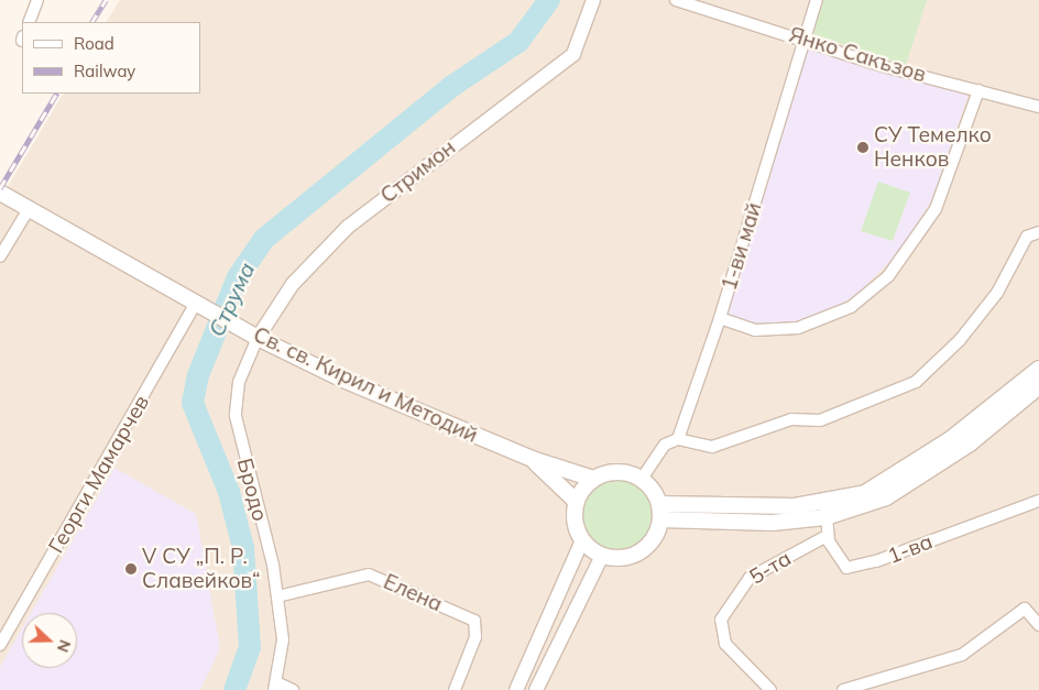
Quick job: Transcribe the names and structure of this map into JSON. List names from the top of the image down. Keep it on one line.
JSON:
{"streets":{"main road":["Св. св. Кирил и Методий"],"street":["Янко Сакъзов","Стримон","1-ви май","Георги Мамарчев","Бродо","1-ва","5-та","Елена"]},"crossings":[["Янко Сакъзов","1-ви май"],["Стримон","Св. св. Кирил и Методий"],["Стримон","Бродо"],["Св. св. Кирил и Методий","Георги Мамарчев"],["Бродо","Елена"],["1-ва","5-та"]],"water":["Струма"],"places":["СУ Темелко Ненков","V СУ „П. Р. Славейков“"],"legend":["Road","Railway"],"north":"right"}
